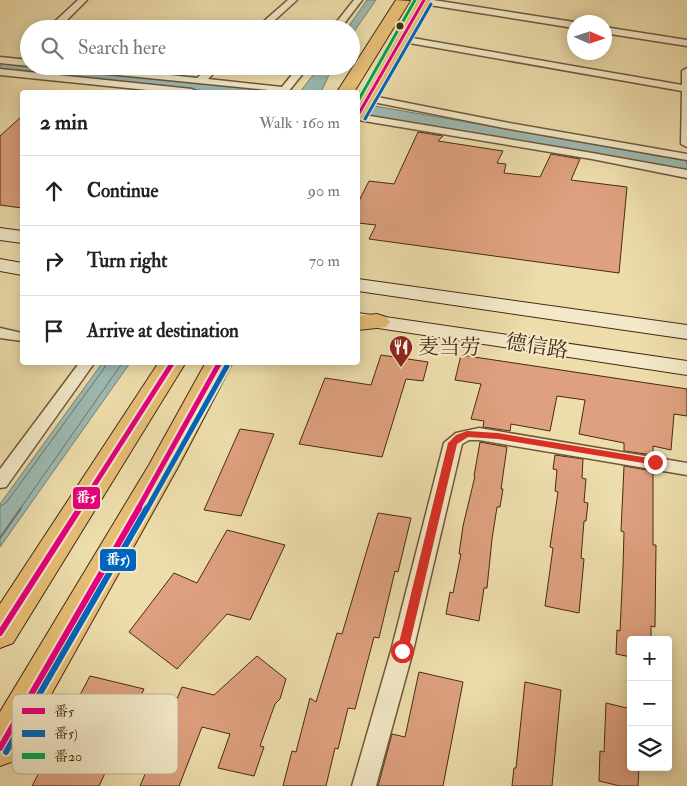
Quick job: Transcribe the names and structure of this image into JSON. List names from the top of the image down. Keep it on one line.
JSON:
{"streets":{"main road":["德信路"]},"places":{"restaurant":["麦当劳"]},"lines":["transit line 番5","transit line 番20","transit line 番5)"],"legend":["番5","番5)","番20"],"north":"right","page":{"search":"Search here","heading":["2 min","Walk · 160 m"],"list":[["Continue","90 m"],["Turn right","70 m"],"Arrive at destination"],"map_buttons":["+","−"]}}
